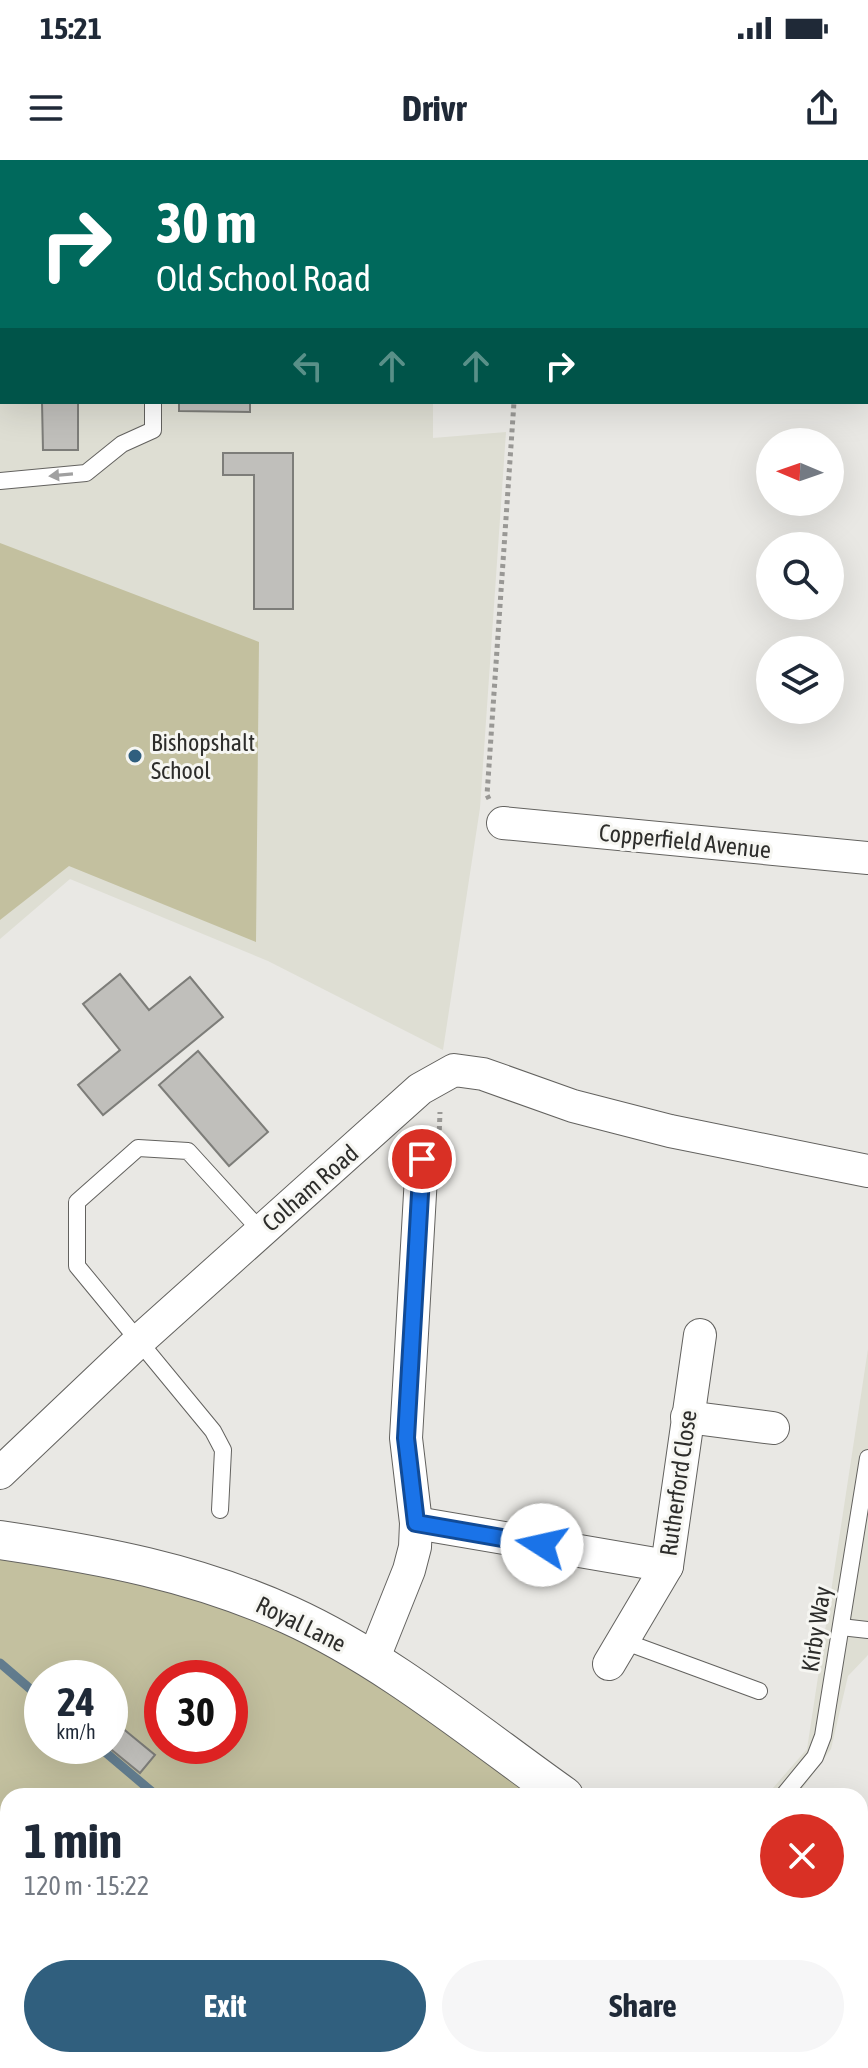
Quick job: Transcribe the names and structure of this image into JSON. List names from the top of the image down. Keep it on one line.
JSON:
{"streets":{"street":["Copperfield Avenue","Colham Road","Rutherford Close","Royal Lane"],"lane":["Kirby Way"]},"places":["Bishopshalt School"],"north":"left","page":{"status":"15:21","header":"Drivr","turn":["30 m","Old School Road"],"speed":"24 km/h","limit":"30","heading":["1 min","120 m · 15:22"],"buttons":["Exit","Share"]}}
